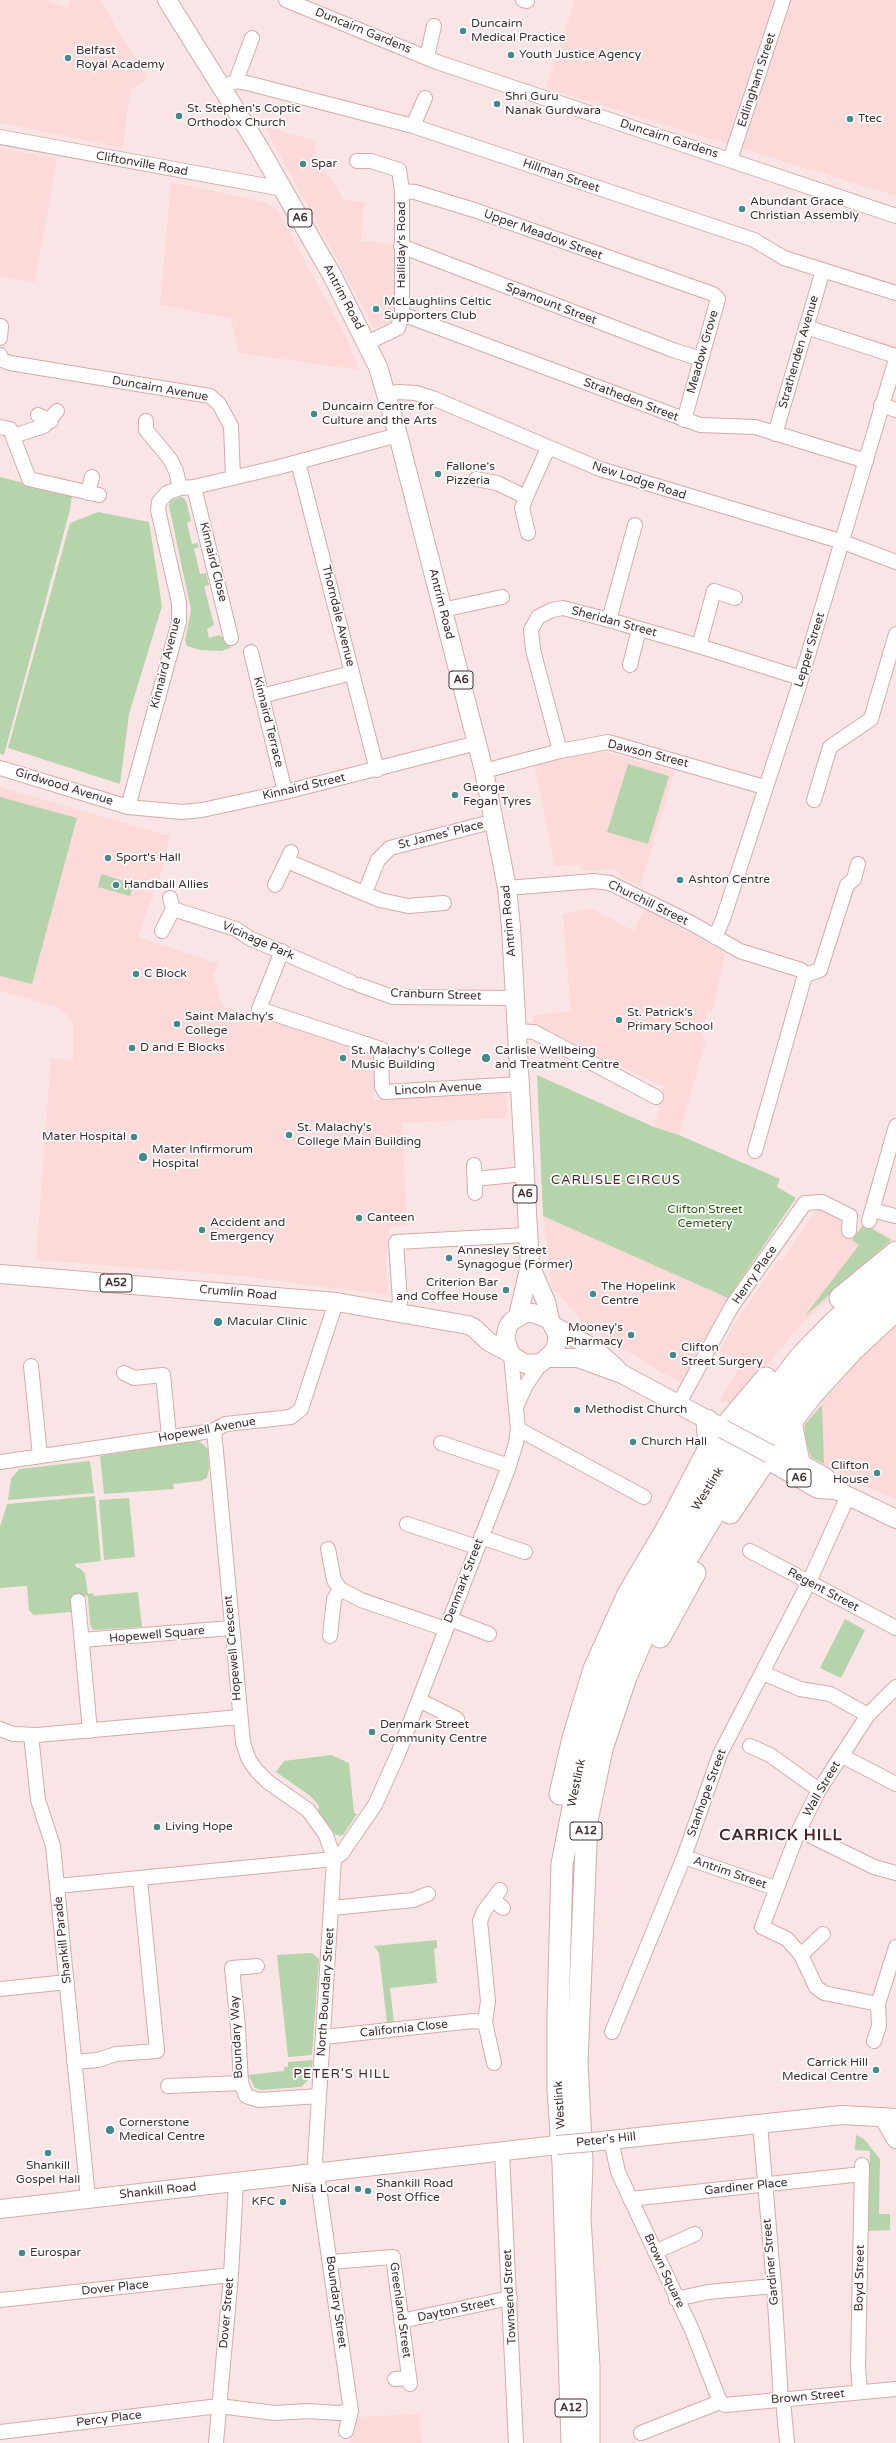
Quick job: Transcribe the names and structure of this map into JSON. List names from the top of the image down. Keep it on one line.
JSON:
{"streets":{"highway":["Westlink","A12"],"main road":["A6","Antrim Road","A52","Crumlin Road","Peter's Hill","Shankill Road"],"street":["Duncairn Gardens","Edlingham Street","Cliftonville Road","Hillman Street","Upper Meadow Street","Halliday's Road","Spamount Street","Meadow Grove","Strathenden Avenue","Duncairn Avenue","Stratheden Street","New Lodge Road","Kinnaird Close","Thorndale Avenue","Sheridan Street","Lepper Street","Kinnaird Avenue","Kinnaird Terrace","Dawson Street","Girdwood Avenue","Kinnaird Street","St James' Place","Churchill Street","Vicinage Park","Cranburn Street","Lincoln Avenue","Henry Place","Hopewell Avenue","Denmark Street","Regent Street","Hopewell Square","Hopewell Crescent","Wall Street","Stanhope Street","Antrim Street","Shankill Parade","North Boundary Street","California Close","Boundary Way","Gardiner Place","Gardiner Street","Brown Square","Boyd Street","Dover Place","Townsend Street","Boundary Street","Greenland Street","Dayton Street","Dover Street","Brown Street","Percy Place"]},"crossings":[["Duncairn Gardens","Edlingham Street"],["Cliftonville Road","Antrim Road"],["Hillman Street","Antrim Road"],["Hillman Street","Strathenden Avenue"],["A6","Antrim Road"],["A6","Henry Place"],["A6","Crumlin Road"],["A6","Denmark Street"],["A6","Stanhope Street"],["Upper Meadow Street","Halliday's Road"],["Upper Meadow Street","Meadow Grove"],["Halliday's Road","Antrim Road"],["Halliday's Road","Spamount Street"],["Halliday's Road","Stratheden Street"],["Antrim Road","New Lodge Road"],["Antrim Road","Dawson Street"],["Antrim Road","Kinnaird Street"],["Antrim Road","St James' Place"],["Antrim Road","Churchill Street"],["Antrim Road","Cranburn Street"],["Antrim Road","Lincoln Avenue"],["Antrim Road","Crumlin Road"],["Antrim Road","Denmark Street"],["Spamount Street","Meadow Grove"],["Meadow Grove","Stratheden Street"],["Strathenden Avenue","Stratheden Street"],["Duncairn Avenue","Kinnaird Avenue"],["Stratheden Street","Lepper Street"],["New Lodge Road","Lepper Street"],["Kinnaird Close","Kinnaird Avenue"],["Thorndale Avenue","Kinnaird Street"],["Sheridan Street","Lepper Street"],["Sheridan Street","Dawson Street"],["Lepper Street","Dawson Street"],["Lepper Street","Churchill Street"],["Kinnaird Avenue","Girdwood Avenue"],["Kinnaird Avenue","Kinnaird Street"],["Kinnaird Terrace","Kinnaird Street"],["Girdwood Avenue","Kinnaird Street"],["Vicinage Park","Cranburn Street"],["Vicinage Park","Lincoln Avenue"],["Crumlin Road","Hopewell Avenue"],["Crumlin Road","Denmark Street"],["Hopewell Avenue","Hopewell Crescent"],["Denmark Street","Shankill Parade"],["Denmark Street","North Boundary Street"],["Regent Street","Stanhope Street"],["Hopewell Square","Hopewell Crescent"],["Wall Street","Antrim Street"],["Stanhope Street","Antrim Street"],["Shankill Parade","North Boundary Street"],["Shankill Parade","Shankill Road"],["North Boundary Street","California Close"],["North Boundary Street","Peter's Hill"],["North Boundary Street","Shankill Road"],["North Boundary Street","Boundary Street"],["Peter's Hill","Shankill Road"],["Peter's Hill","Gardiner Street"],["Peter's Hill","Brown Square"],["Peter's Hill","Townsend Street"],["Peter's Hill","Boundary Street"],["Gardiner Place","Gardiner Street"],["Gardiner Place","Brown Square"],["Gardiner Place","Boyd Street"],["Shankill Road","Boundary Street"],["Shankill Road","Dover Street"],["Gardiner Street","Brown Street"],["Brown Square","Brown Street"],["Boyd Street","Brown Street"],["Dover Place","Dover Street"],["Townsend Street","Dayton Street"],["Boundary Street","Greenland Street"],["Boundary Street","Percy Place"],["Greenland Street","Dayton Street"],["Dover Street","Percy Place"]],"districts":["CARLISLE CIRCUS","CARRICK HILL","PETER'S HILL"],"parks":["Clifton Street Cemetery"],"places":["Duncairn Medical Practice","Youth Justice Agency","Belfast Royal Academy","Shri Guru Nanak Gurdwara","St. Stephen's Coptic Orthodox Church","Ttec","Spar","Abundant Grace Christian Assembly","McLaughlins Celtic Supporters Club","Duncairn Centre for Culture and the Arts","Fallone's Pizzeria","George Fegan Tyres","Sport's Hall","Ashton Centre","Handball Allies","C Block","St. Patrick's Primary School","Saint Malachy's College","D and E Blocks","St. Malachy's College Music Building","Carlisle Wellbeing and Treatment Centre","St. Malachy's College Main Building","Mater Hospital","Mater Infirmorum Hospital","Canteen","Accident and Emergency","Annesley Street Synagogue (Former)","Criterion Bar and Coffee House","The Hopelink Centre","Macular Clinic","Mooney's Pharmacy","Clifton Street Surgery","Methodist Church","Church Hall","Clifton House","Denmark Street Community Centre","Living Hope","Carrick Hill Medical Centre","Cornerstone Medical Centre","Shankill Gospel Hall","Nisa Local","Shankill Road Post Office","KFC","Eurospar"]}
